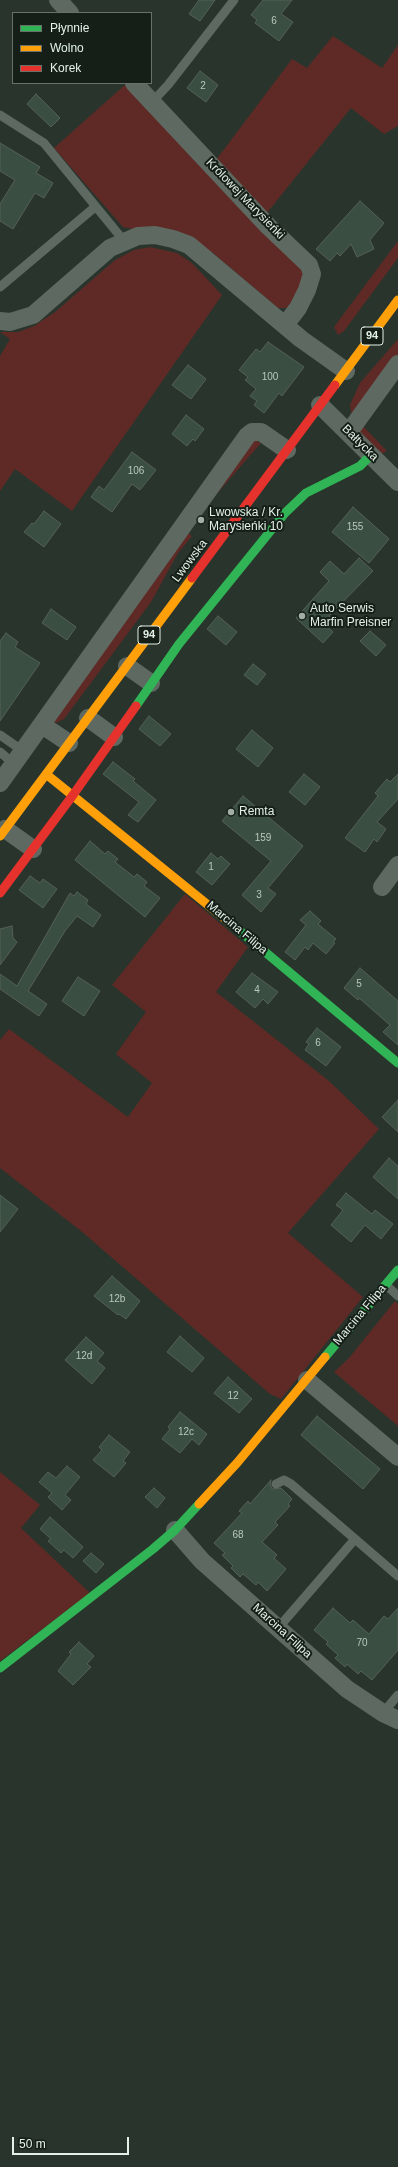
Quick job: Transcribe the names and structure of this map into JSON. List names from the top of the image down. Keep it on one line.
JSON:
{"streets":{"street":["Królowej Marysieńki","94","Bałtycka","Lwowska","Marcina Filipa"]},"crossings":[["Bałtycka","Lwowska"],["Lwowska","Marcina Filipa"]],"places":["Lwowska / Kr. Marysieńki 10","Auto Serwis Marfin Preisner","Remta"],"house_numbers":["6","2","100","106","155","159","1","3","5","4","6","12b","12d","12","12c","68","70"],"legend":["Płynnie","Wolno","Korek"],"scale_bar":"50 m"}
